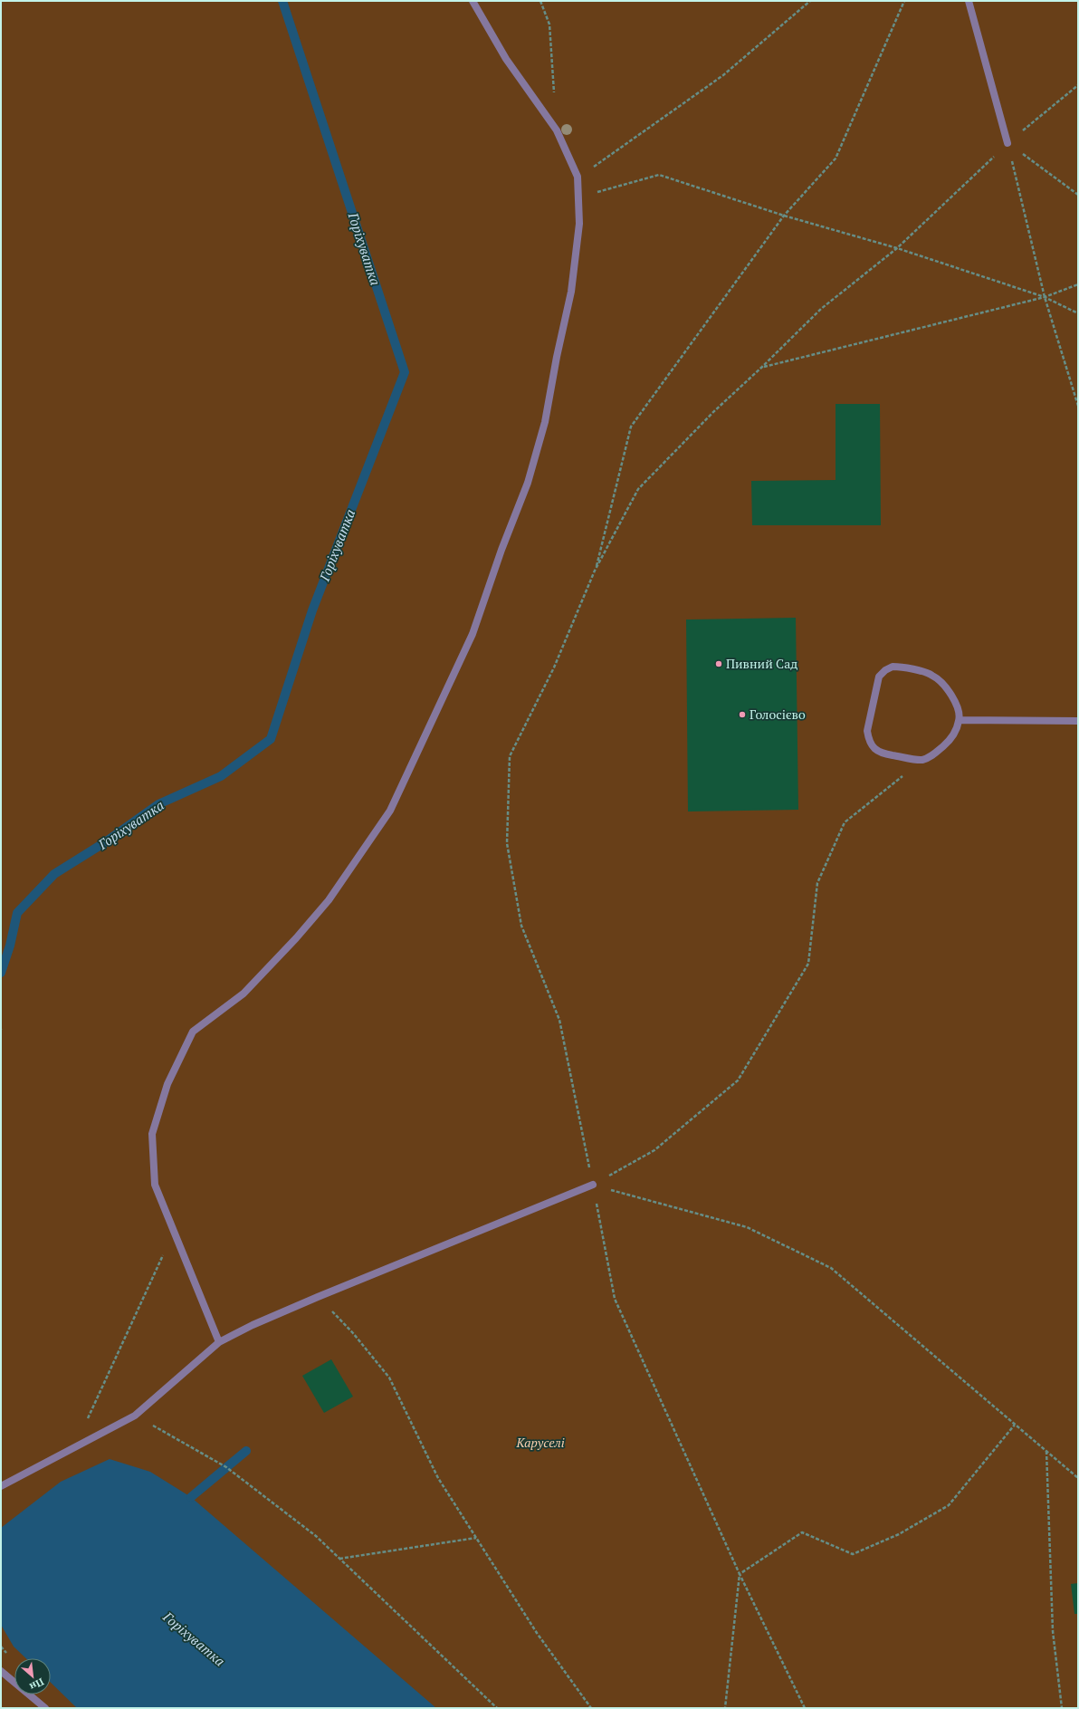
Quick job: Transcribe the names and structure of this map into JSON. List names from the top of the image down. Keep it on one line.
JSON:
{"water":["Горіхуватка"],"parks":["Каруселі"],"places":["Пивний Сад","Голосієво"],"north":"bottom right"}
